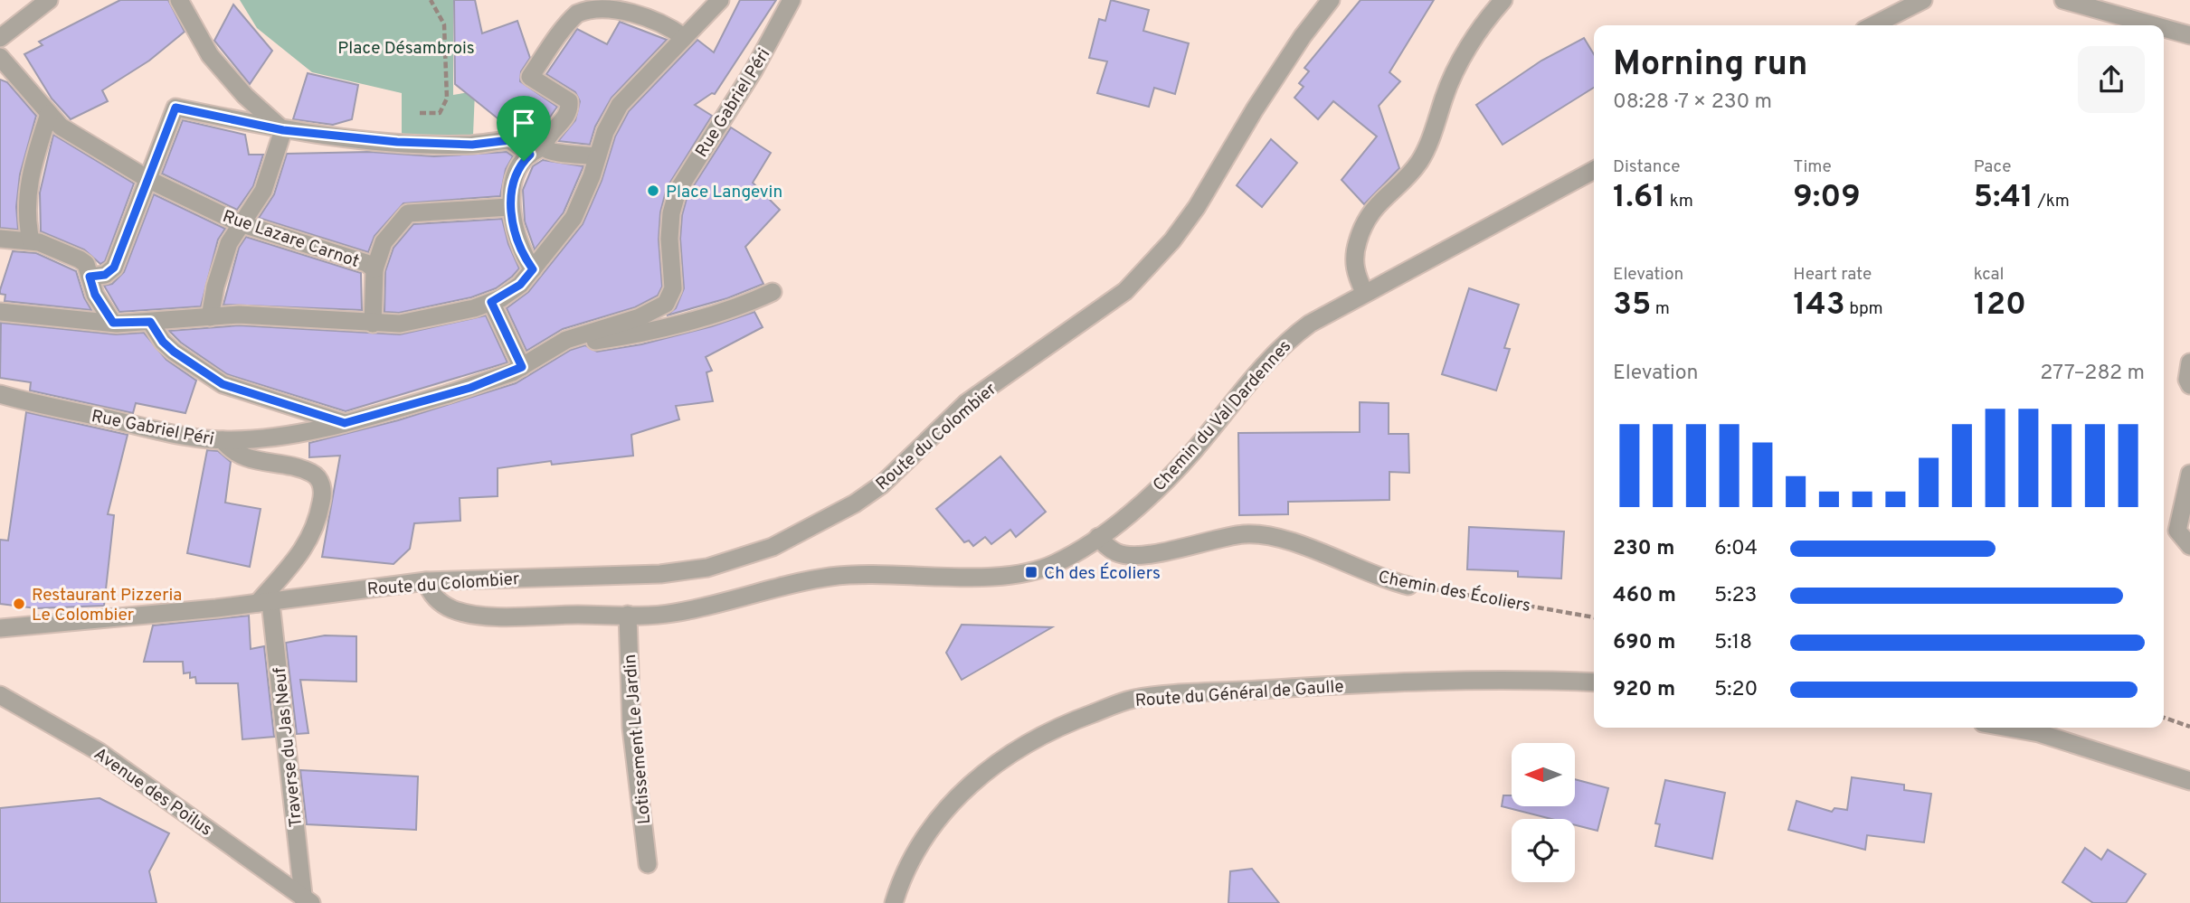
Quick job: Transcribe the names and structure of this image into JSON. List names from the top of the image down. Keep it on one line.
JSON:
{"streets":{"street":["Rue Gabriel Péri","Rue Lazare Carnot","Chemin du Val Dardennes","Route du Colombier","Chemin des Écoliers","Route du Général de Gaulle","Lotissement Le Jardin","Traverse du Jas Neuf","Avenue des Poilus"]},"crossings":[["Chemin du Val Dardennes","Route du Colombier"],["Chemin du Val Dardennes","Chemin des Écoliers"],["Chemin du Val Dardennes","Lotissement Le Jardin"],["Route du Colombier","Traverse du Jas Neuf"],["Traverse du Jas Neuf","Avenue des Poilus"]],"parks":["Place Désambrois"],"places":{"other":["Place Langevin","Restaurant Pizzeria Le Colombier"],"transit":["Ch des Écoliers"]},"north":"left","page":{"heading":["Morning run","08:28 · 7 × 230 m"],"stats":[["Distance","1.61 km"],["Time","9:09"],["Pace","5:41 /km"],["Elevation","35 m"],["Heart rate","143 bpm"],["kcal","120"]],"chart":["Elevation","277–282 m"],"list":[{"name":"230 m","note":"6:04"},{"name":"460 m","note":"5:23"},{"name":"690 m","note":"5:18"},{"name":"920 m","note":"5:20"}]}}
